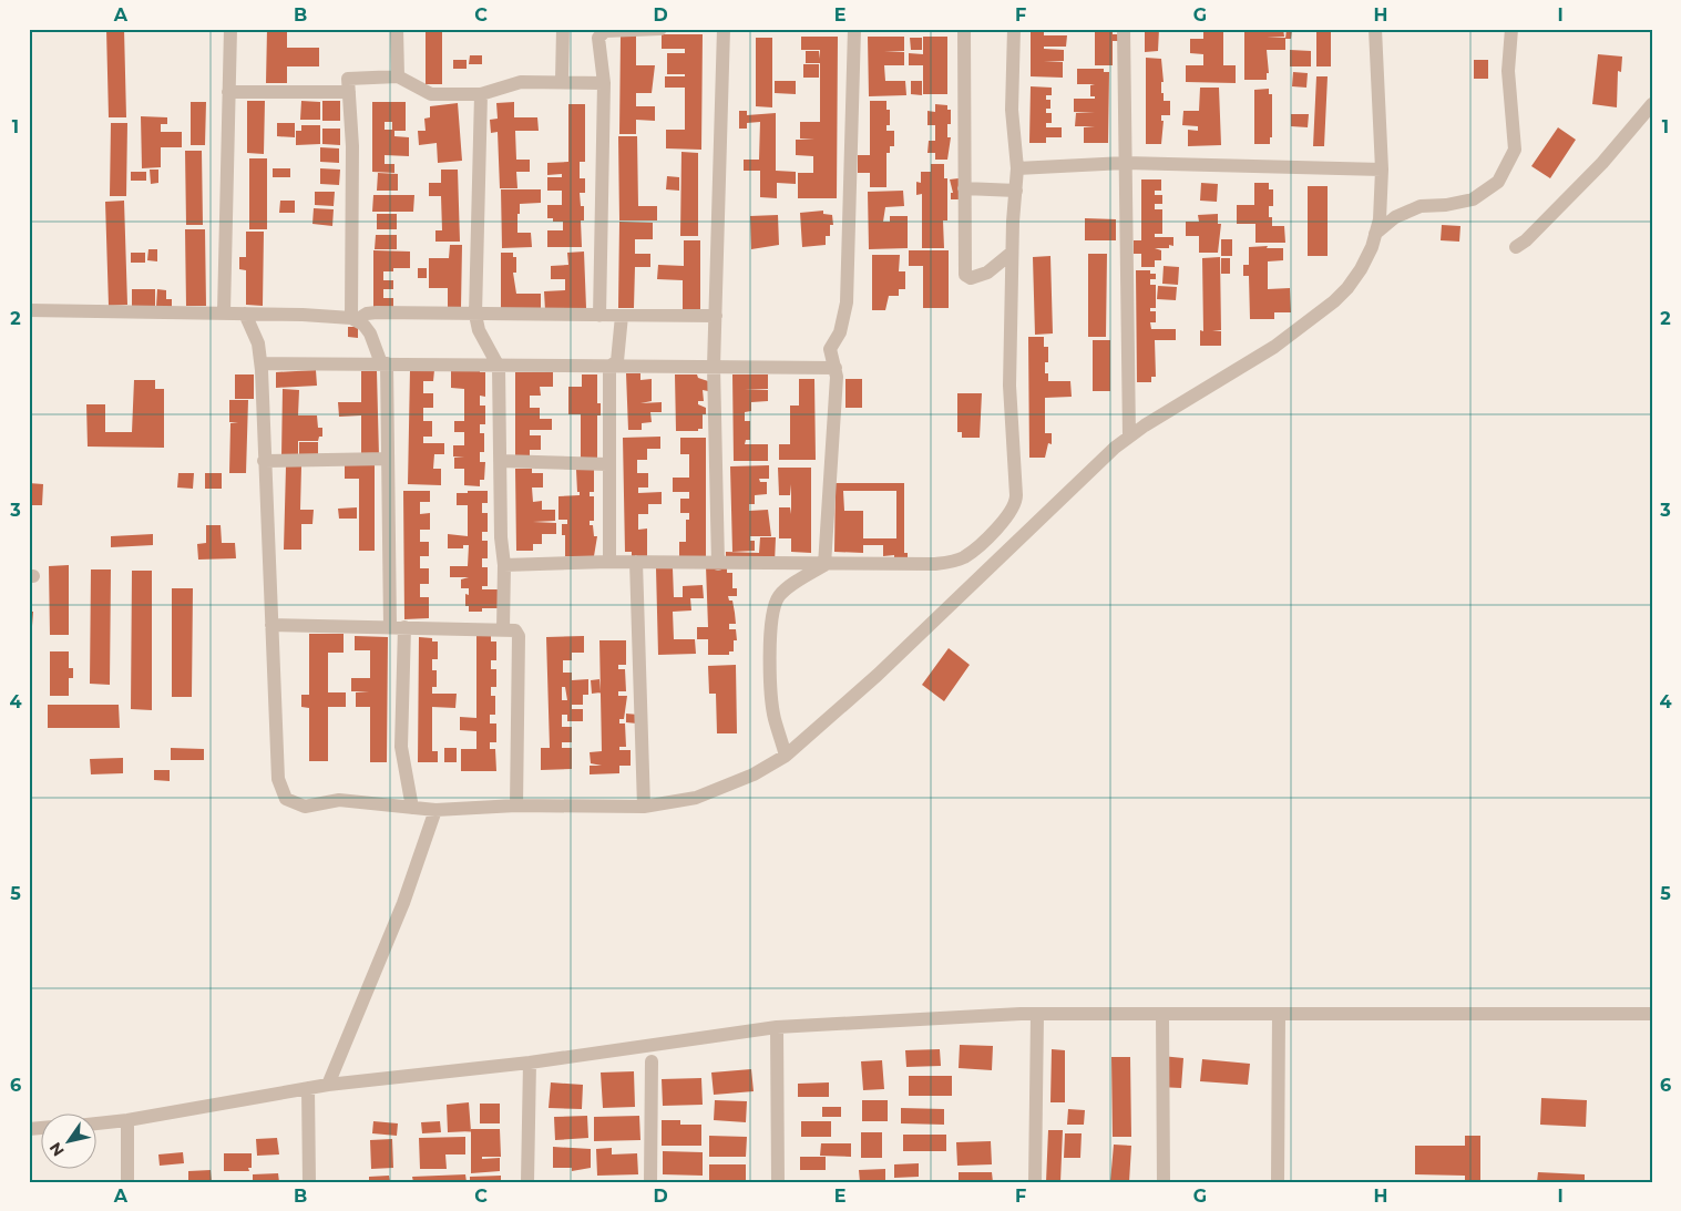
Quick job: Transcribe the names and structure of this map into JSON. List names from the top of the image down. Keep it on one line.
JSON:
{"north":"bottom left","grid":{"columns":["A","B","C","D","E","F","G","H","I"],"rows":["1","2","3","4","5","6"]}}
